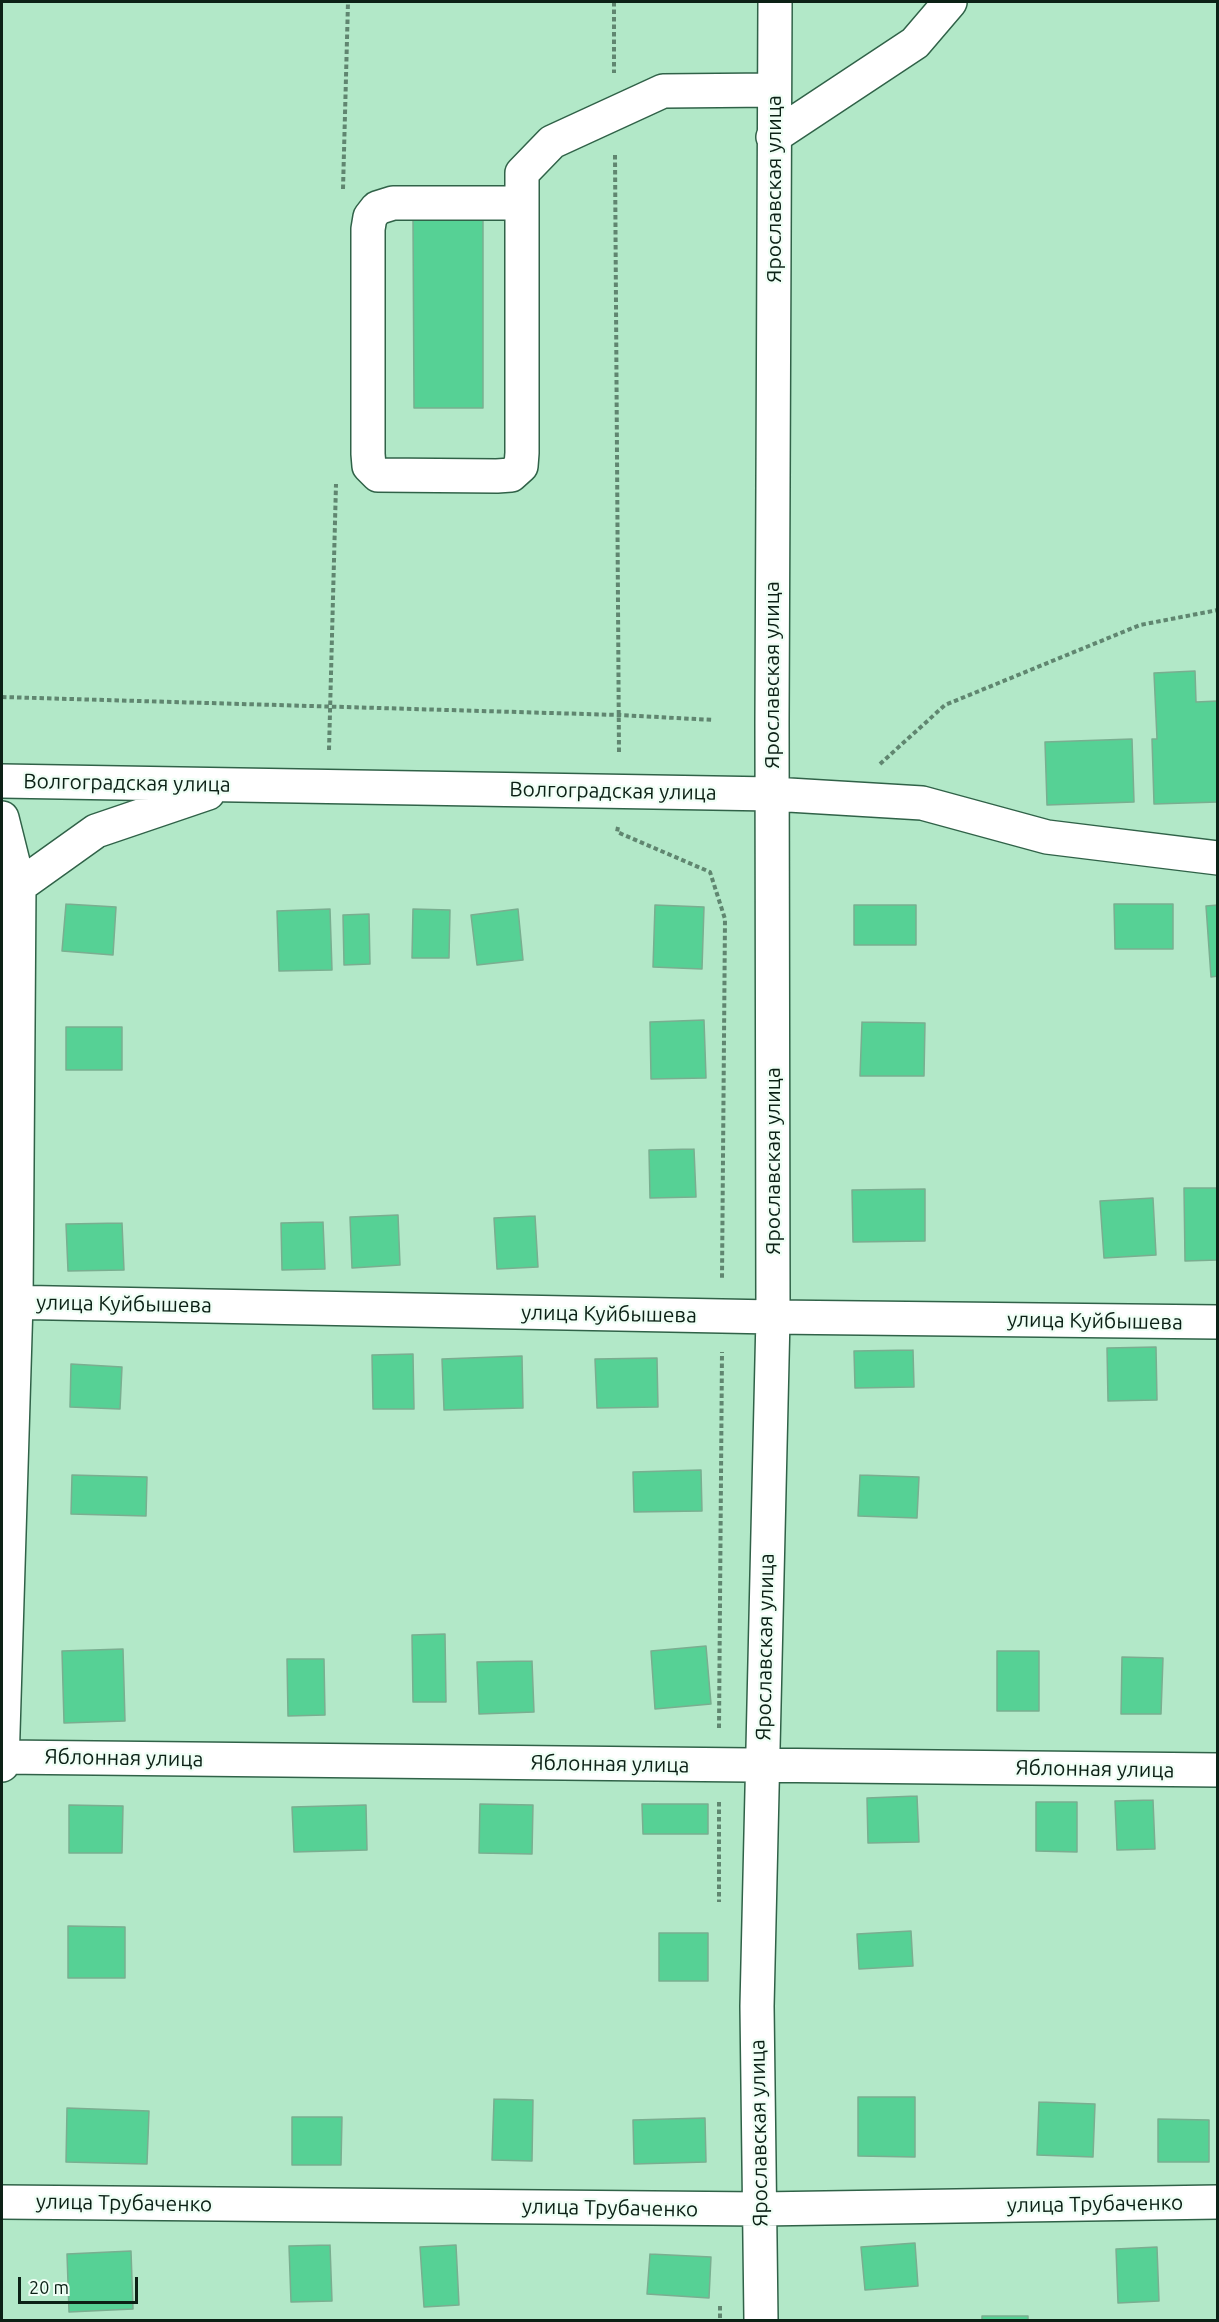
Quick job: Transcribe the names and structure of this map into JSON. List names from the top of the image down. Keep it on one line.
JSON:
{"streets":{"street":["Ярославская улица","Волгоградская улица","улица Куйбышева","Яблонная улица","улица Трубаченко"]},"crossings":[["Ярославская улица","Волгоградская улица"],["Ярославская улица","улица Куйбышева"],["Ярославская улица","Яблонная улица"],["Ярославская улица","улица Трубаченко"]],"scale_bar":"20 m"}
